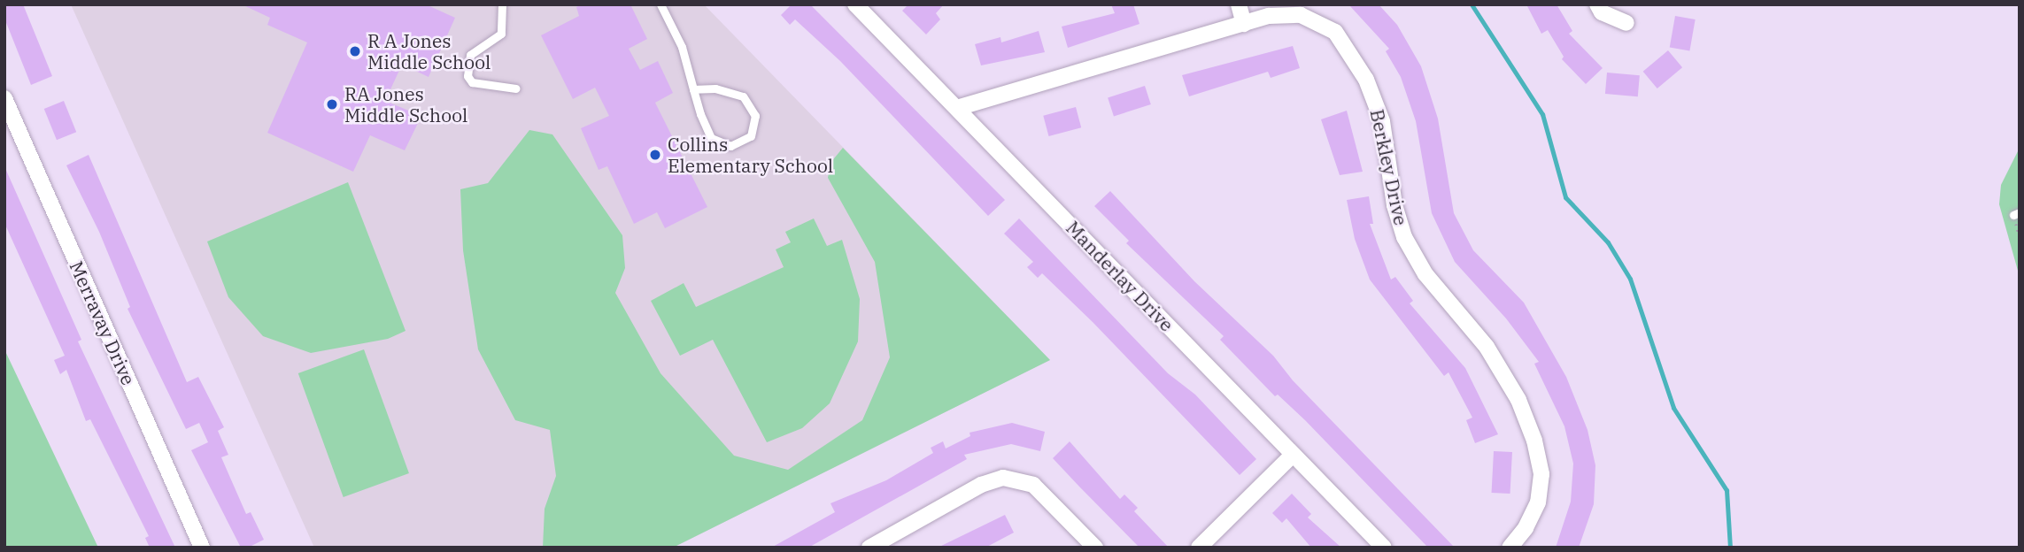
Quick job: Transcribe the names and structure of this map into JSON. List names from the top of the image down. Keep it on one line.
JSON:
{"streets":{"street":["Berkley Drive","Manderlay Drive","Merravay Drive"]},"crossings":[["Berkley Drive","Manderlay Drive"]],"places":["R A Jones Middle School","RA Jones Middle School","Collins Elementary School"]}
